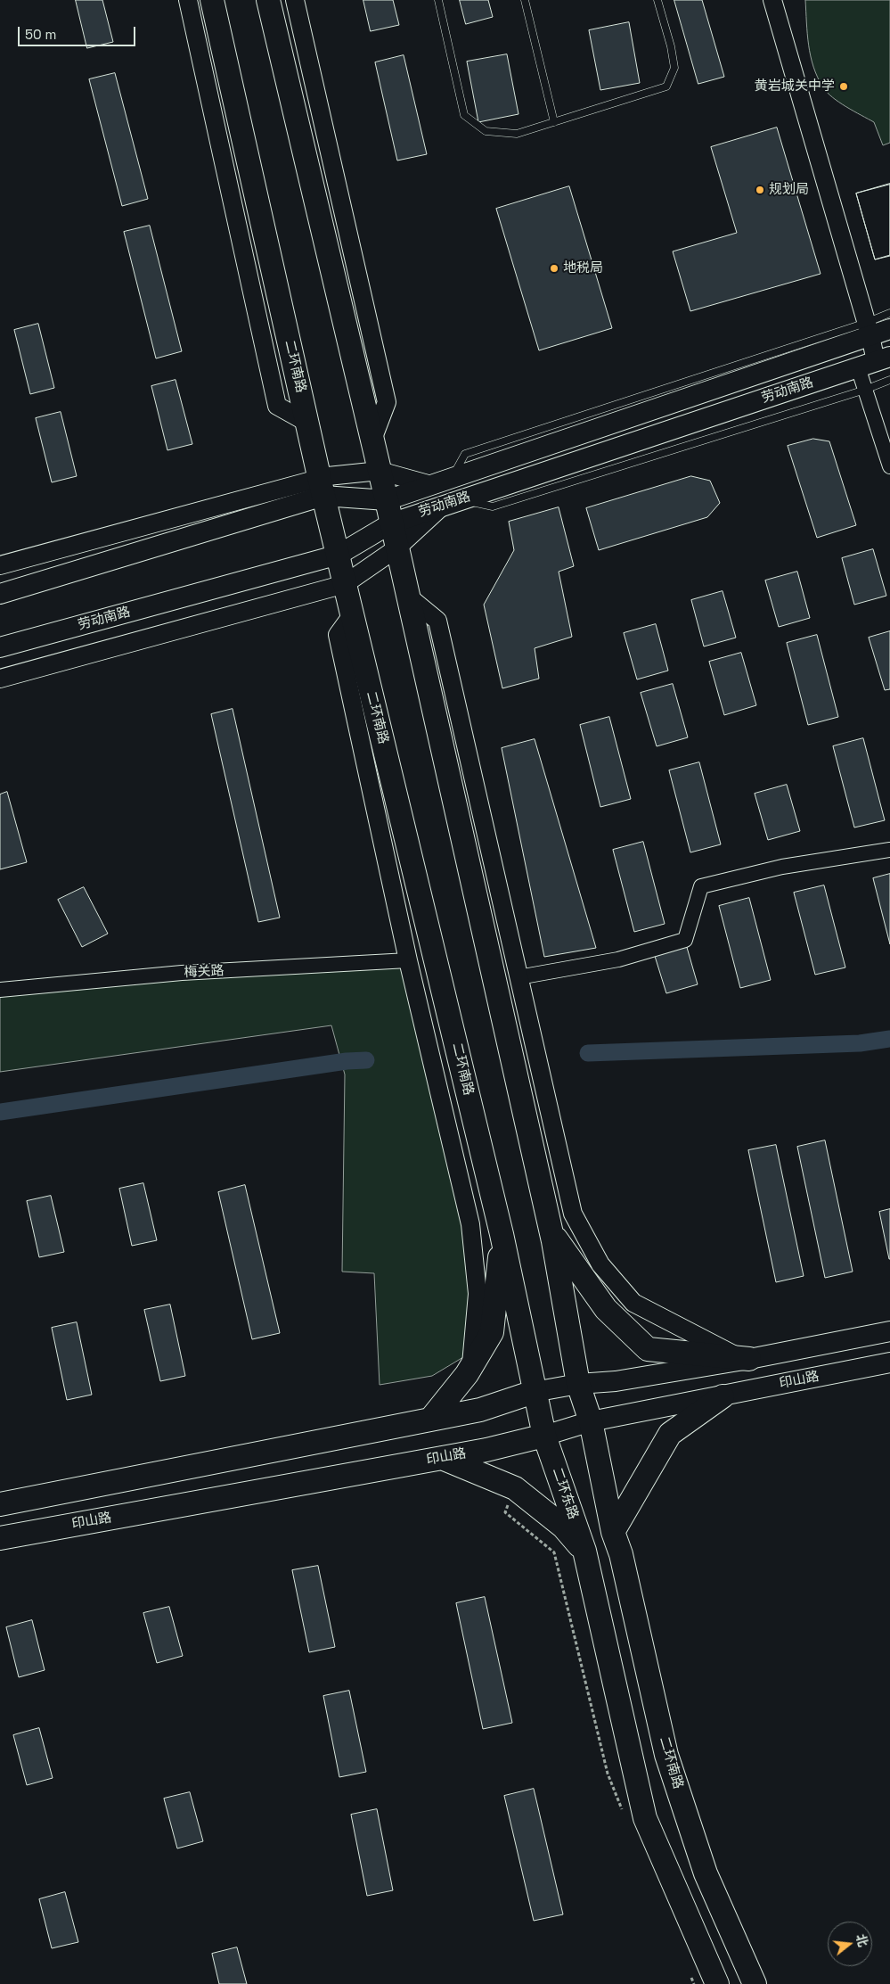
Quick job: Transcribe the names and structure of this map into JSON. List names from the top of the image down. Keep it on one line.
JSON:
{"streets":{"highway":["二环南路","印山路","二环东路"],"main road":["劳动南路"],"street":["梅关路"]},"crossings":[["二环南路","劳动南路"],["二环南路","印山路"],["二环南路","二环东路"],["印山路","二环东路"]],"places":["黄岩城关中学","规划局","地税局"],"scale_bar":"50 m","north":"right"}
